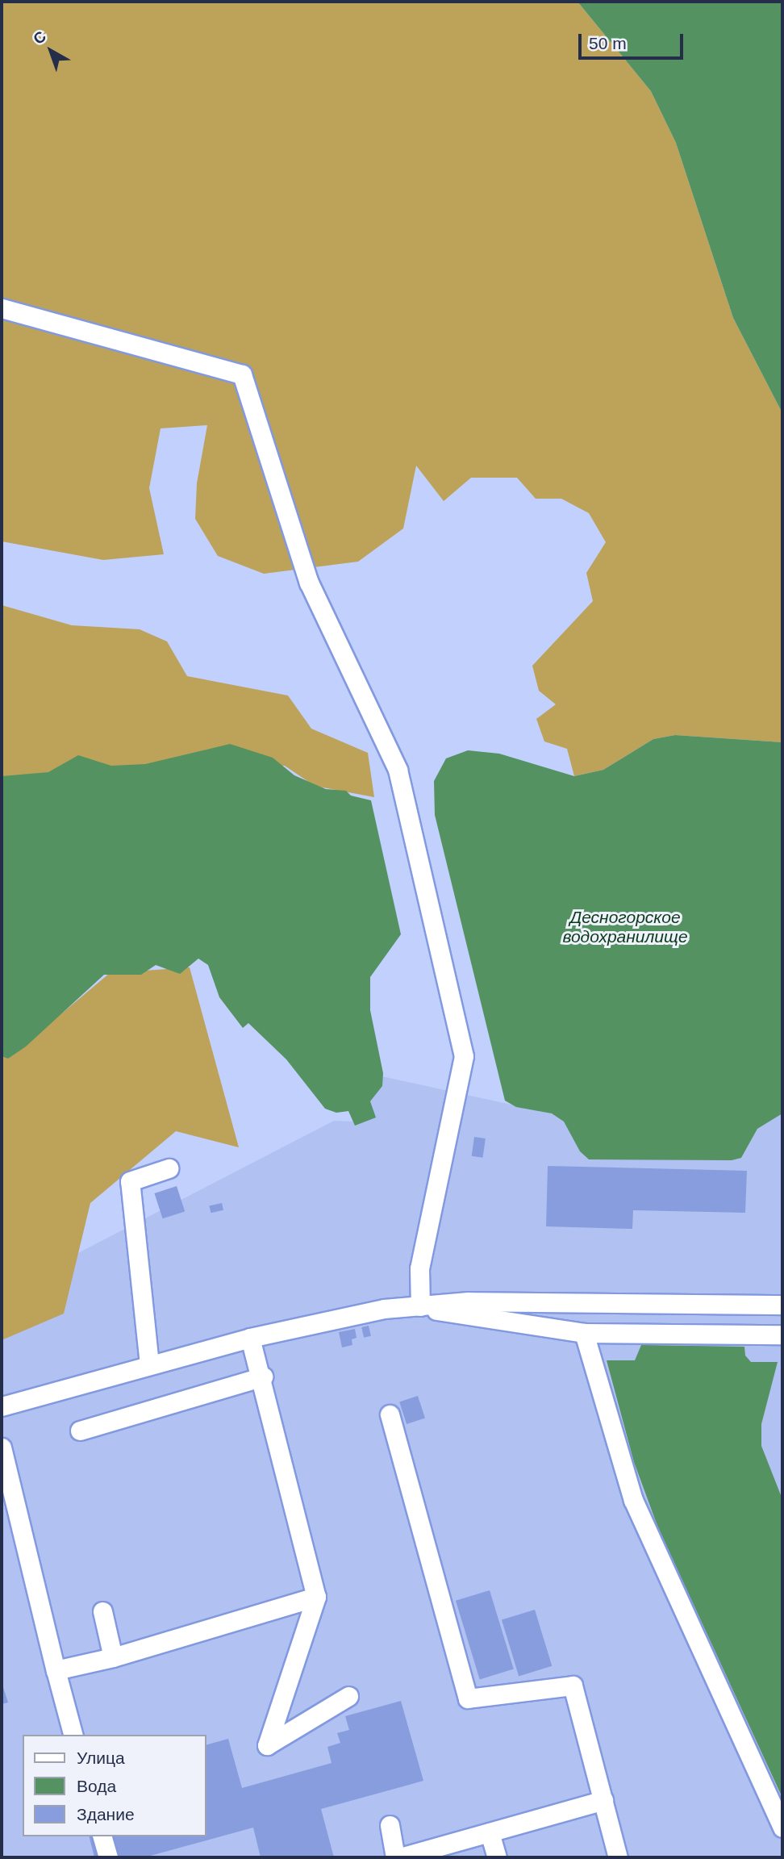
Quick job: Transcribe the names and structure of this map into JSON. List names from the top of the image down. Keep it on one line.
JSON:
{"water":["Десногорское водохранилище"],"legend":["Улица","Вода","Здание"],"scale_bar":"50 m","north":"top left"}
